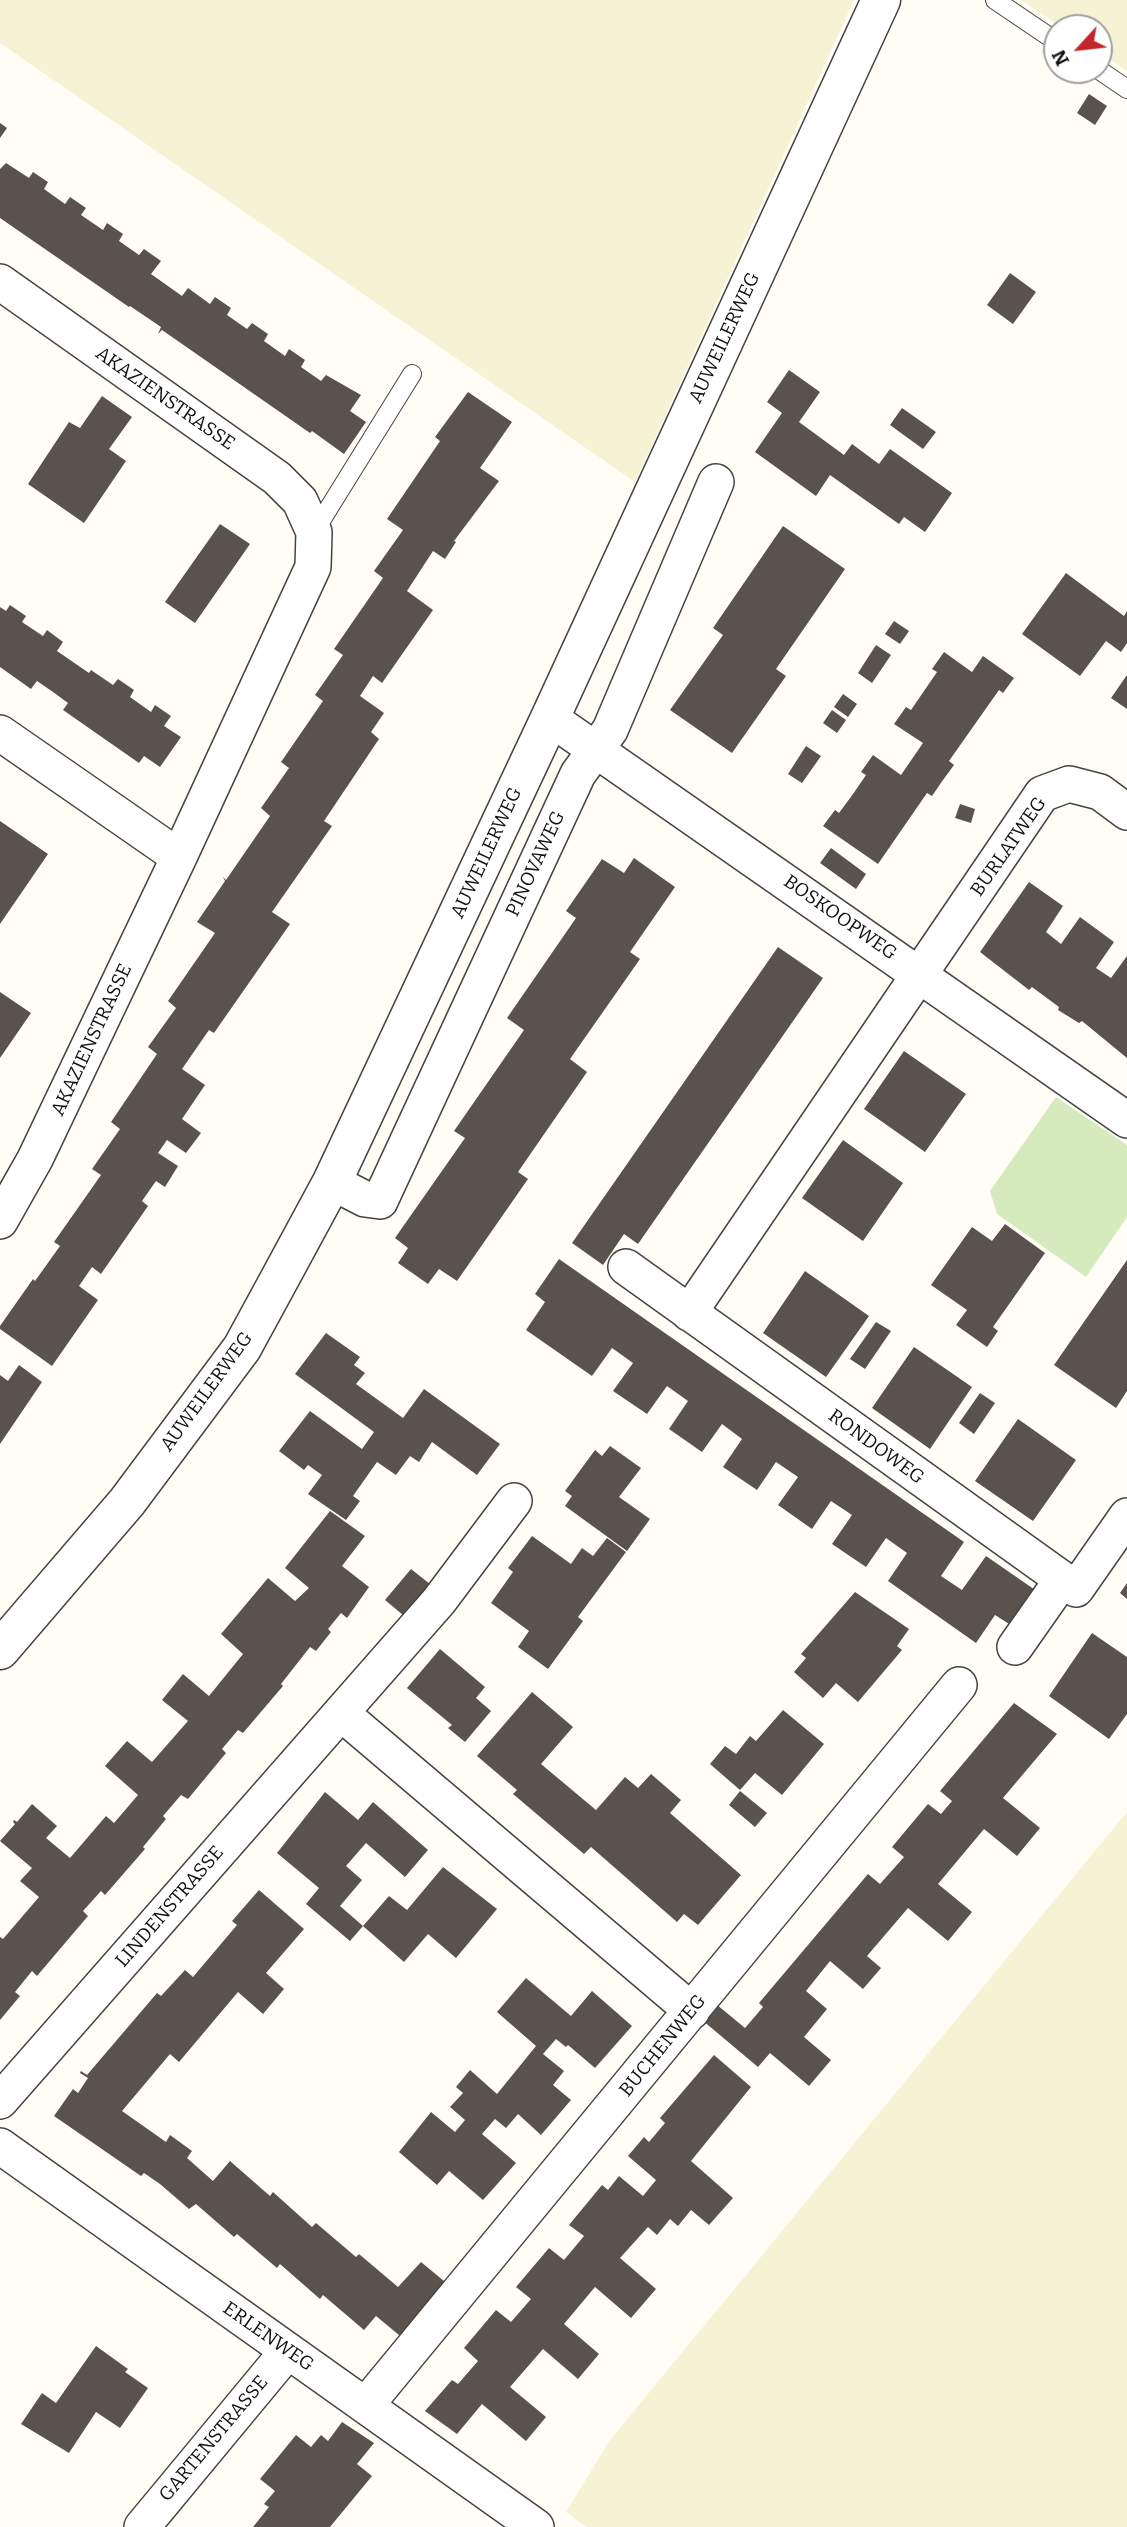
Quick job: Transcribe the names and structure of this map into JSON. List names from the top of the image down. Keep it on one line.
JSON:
{"streets":{"street":["AUWEILERWEG","AKAZIENSTRASSE","BURLATWEG","PINOVAWEG","BOSKOOPWEG","RONDOWEG","LINDENSTRASSE","BUCHENWEG","ERLENWEG","GARTENSTRASSE"]},"crossings":[["AUWEILERWEG","PINOVAWEG"],["AUWEILERWEG","BOSKOOPWEG"],["BURLATWEG","BOSKOOPWEG"],["PINOVAWEG","BOSKOOPWEG"],["BUCHENWEG","ERLENWEG"],["ERLENWEG","GARTENSTRASSE"]],"north":"bottom left"}
